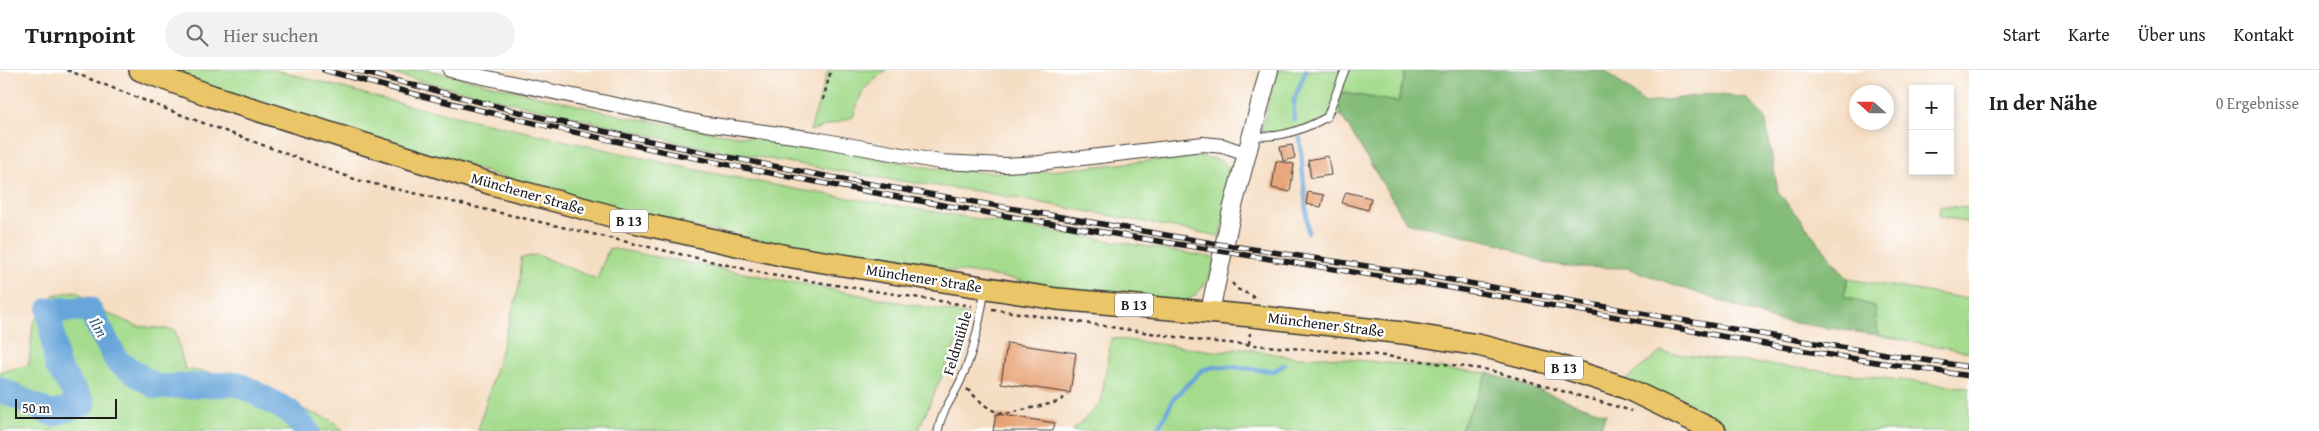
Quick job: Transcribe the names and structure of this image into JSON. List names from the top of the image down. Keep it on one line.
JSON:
{"streets":{"main road":["Münchener Straße","B 13"],"lane":["Feldmühle"]},"crossings":[["Münchener Straße","Feldmühle"]],"water":["Ilm"],"scale_bar":"50 m","north":"left","page":{"header":"Turnpoint","search":"Hier suchen","nav":["Start","Karte","Über uns","Kontakt"],"heading":["In der Nähe","0 Ergebnisse"],"map_buttons":["+","−"],"scale":"50 m"}}
